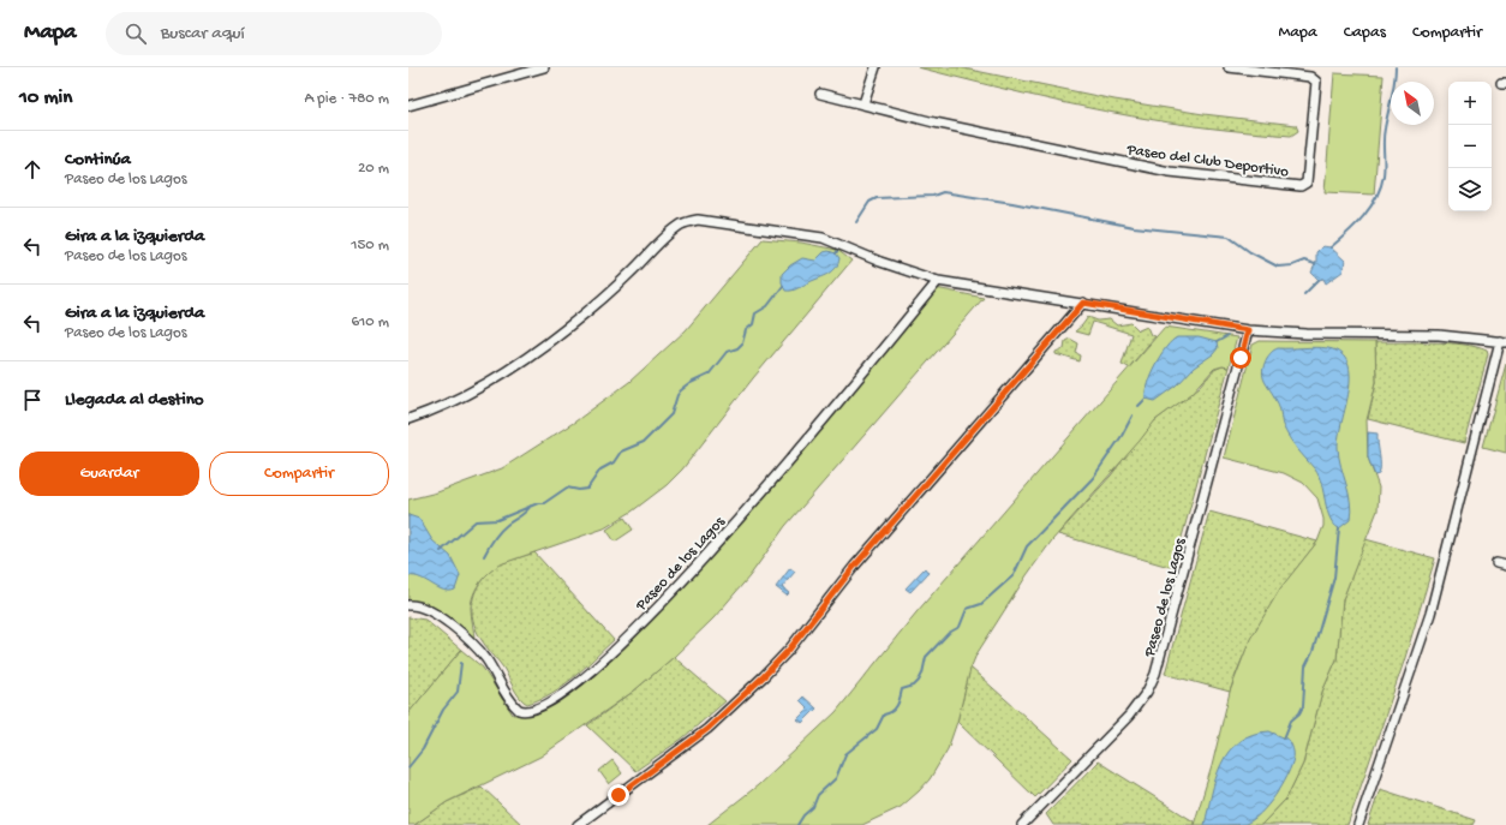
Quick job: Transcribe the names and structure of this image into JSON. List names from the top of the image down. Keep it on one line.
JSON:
{"streets":{"street":["Paseo del Club Deportivo","Paseo de los Lagos"]},"north":"top left","page":{"header":"Mapa","search":"Buscar aquí","nav":["Mapa","Capas","Compartir"],"heading":["10 min","A pie · 780 m"],"map_buttons":["+","−"],"list":[["Continúa","Paseo de los Lagos","20 m"],["Gira a la izquierda","Paseo de los Lagos","150 m"],["Gira a la izquierda","Paseo de los Lagos","610 m"],"Llegada al destino"],"buttons":["Guardar","Compartir"]}}
